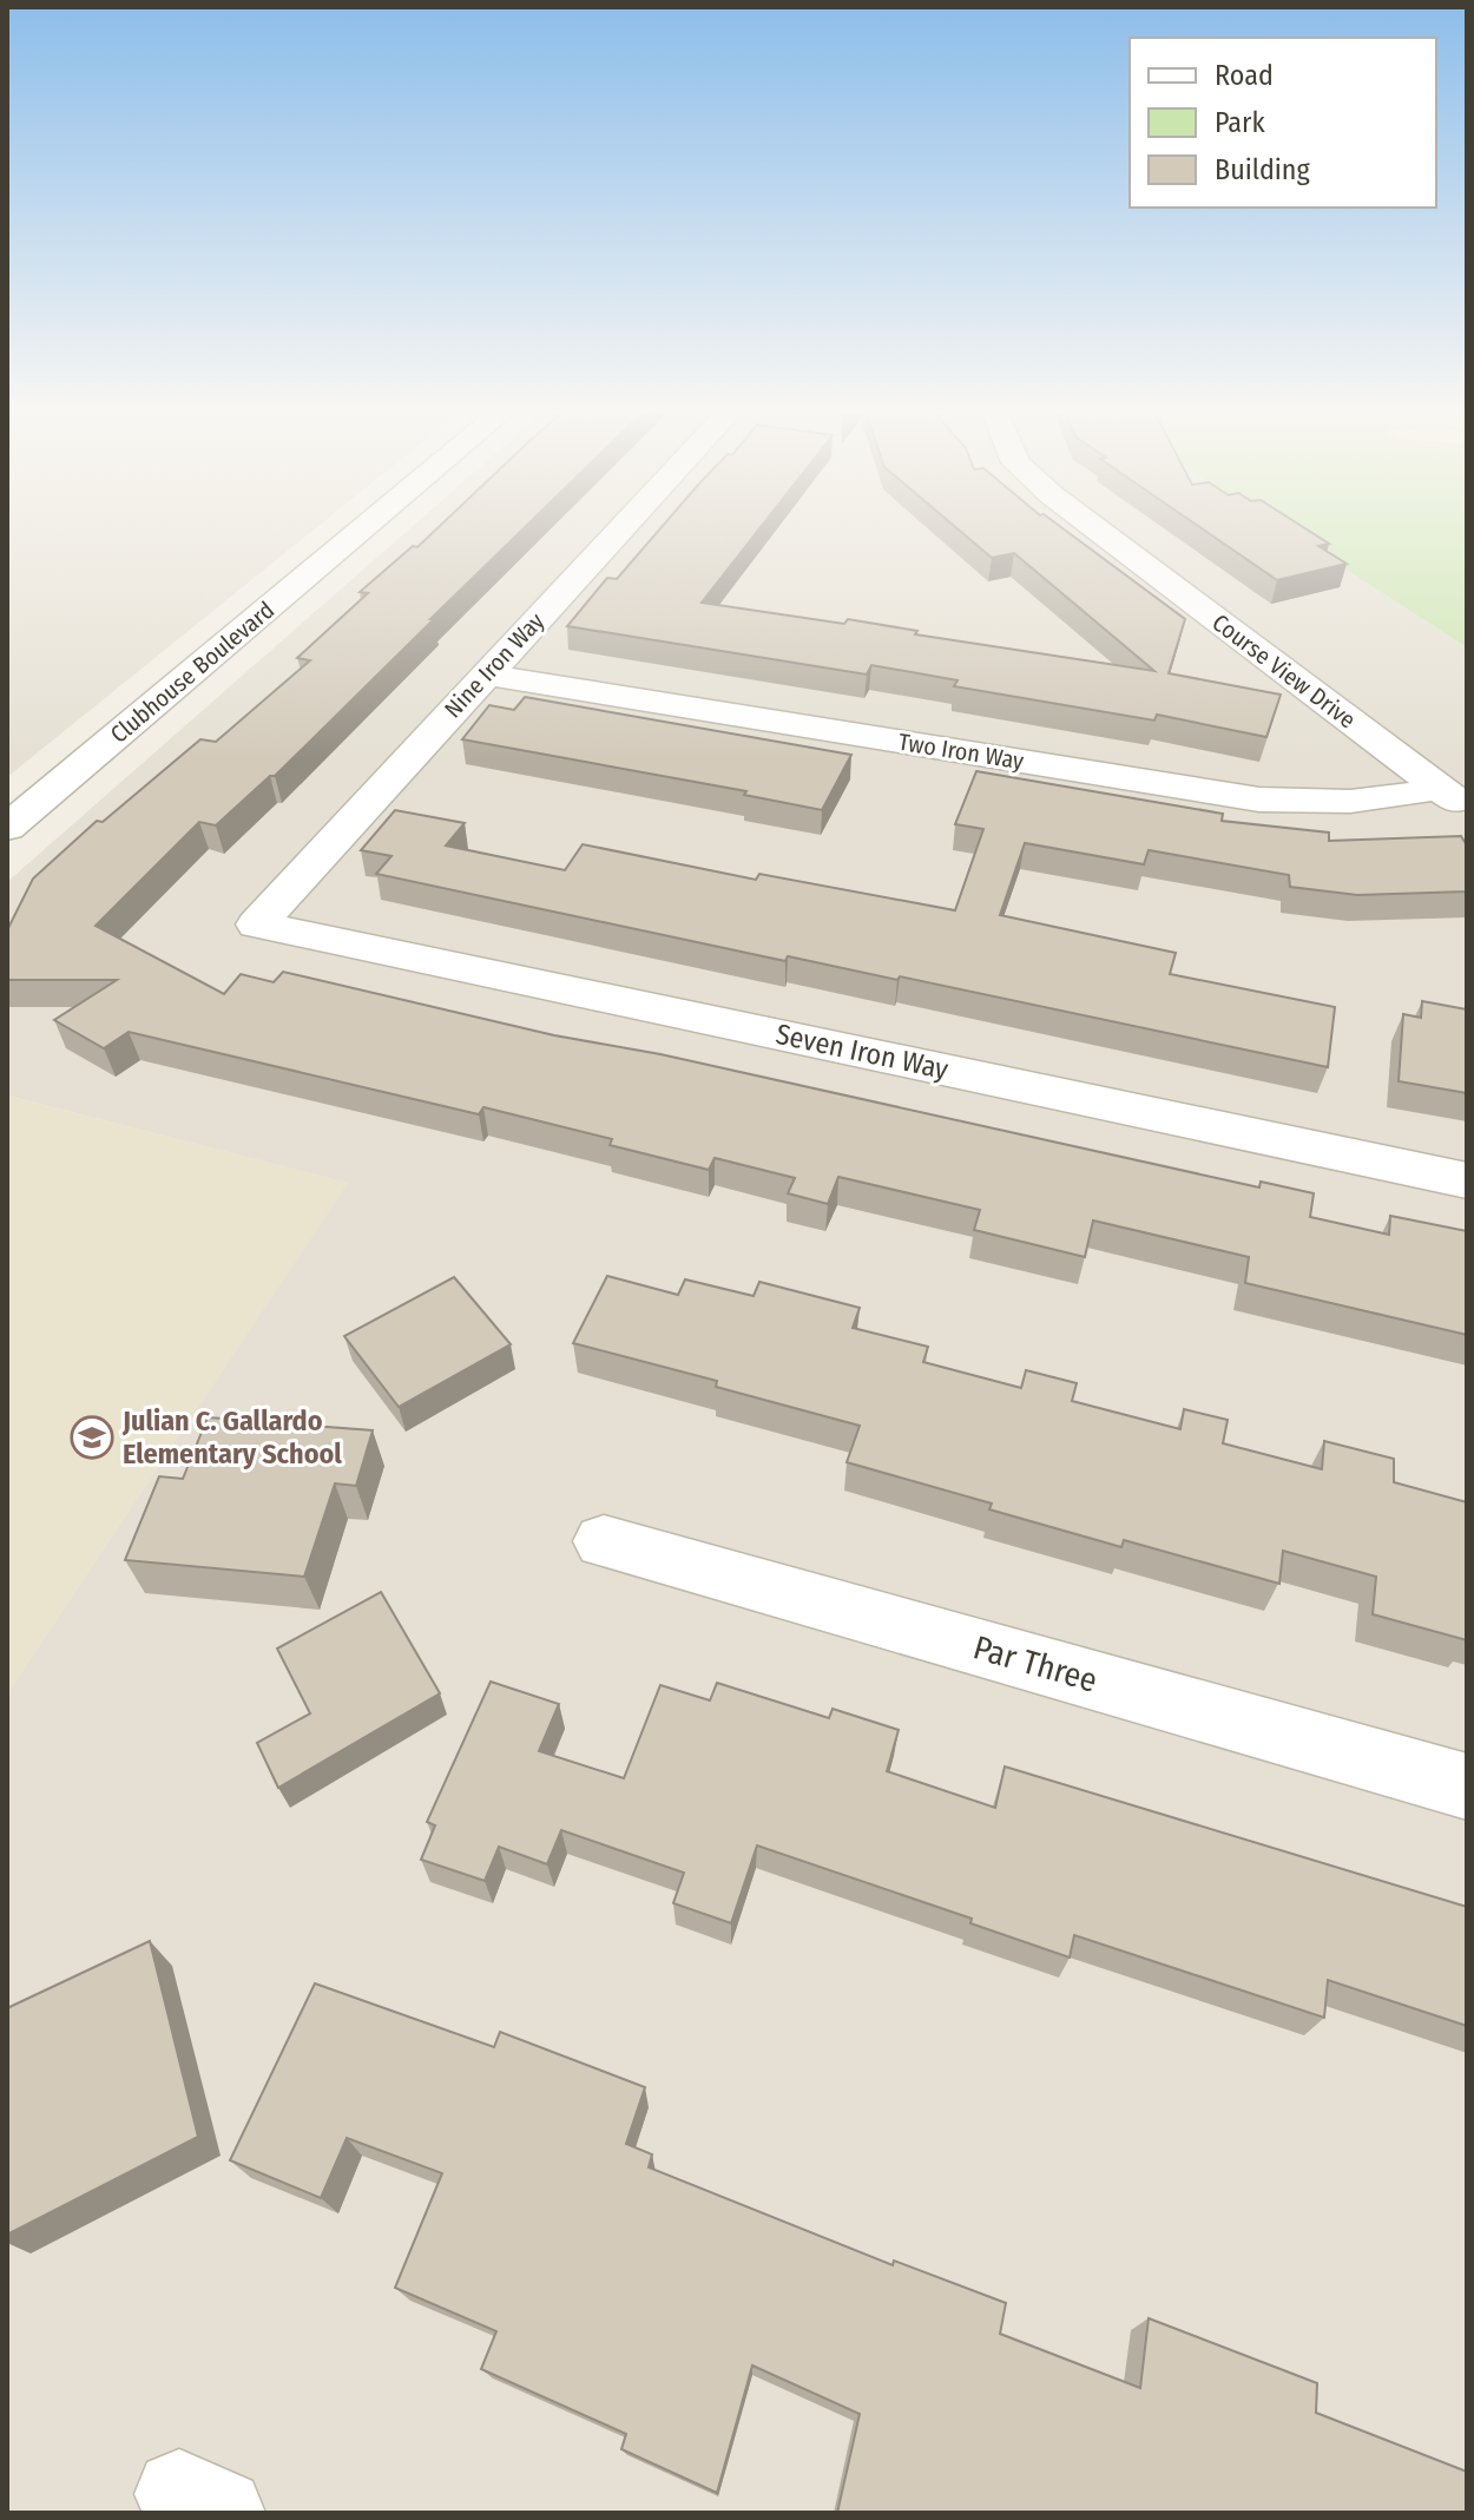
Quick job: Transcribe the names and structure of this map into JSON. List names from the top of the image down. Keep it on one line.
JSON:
{"streets":{"street":["Nine Iron Way","Course View Drive","Clubhouse Boulevard","Two Iron Way","Seven Iron Way","Par Three"]},"crossings":[["Nine Iron Way","Two Iron Way"],["Nine Iron Way","Seven Iron Way"],["Course View Drive","Two Iron Way"]],"places":{"school or university":["Julian C. Gallardo Elementary School"]},"legend":["Road","Park","Building"]}
